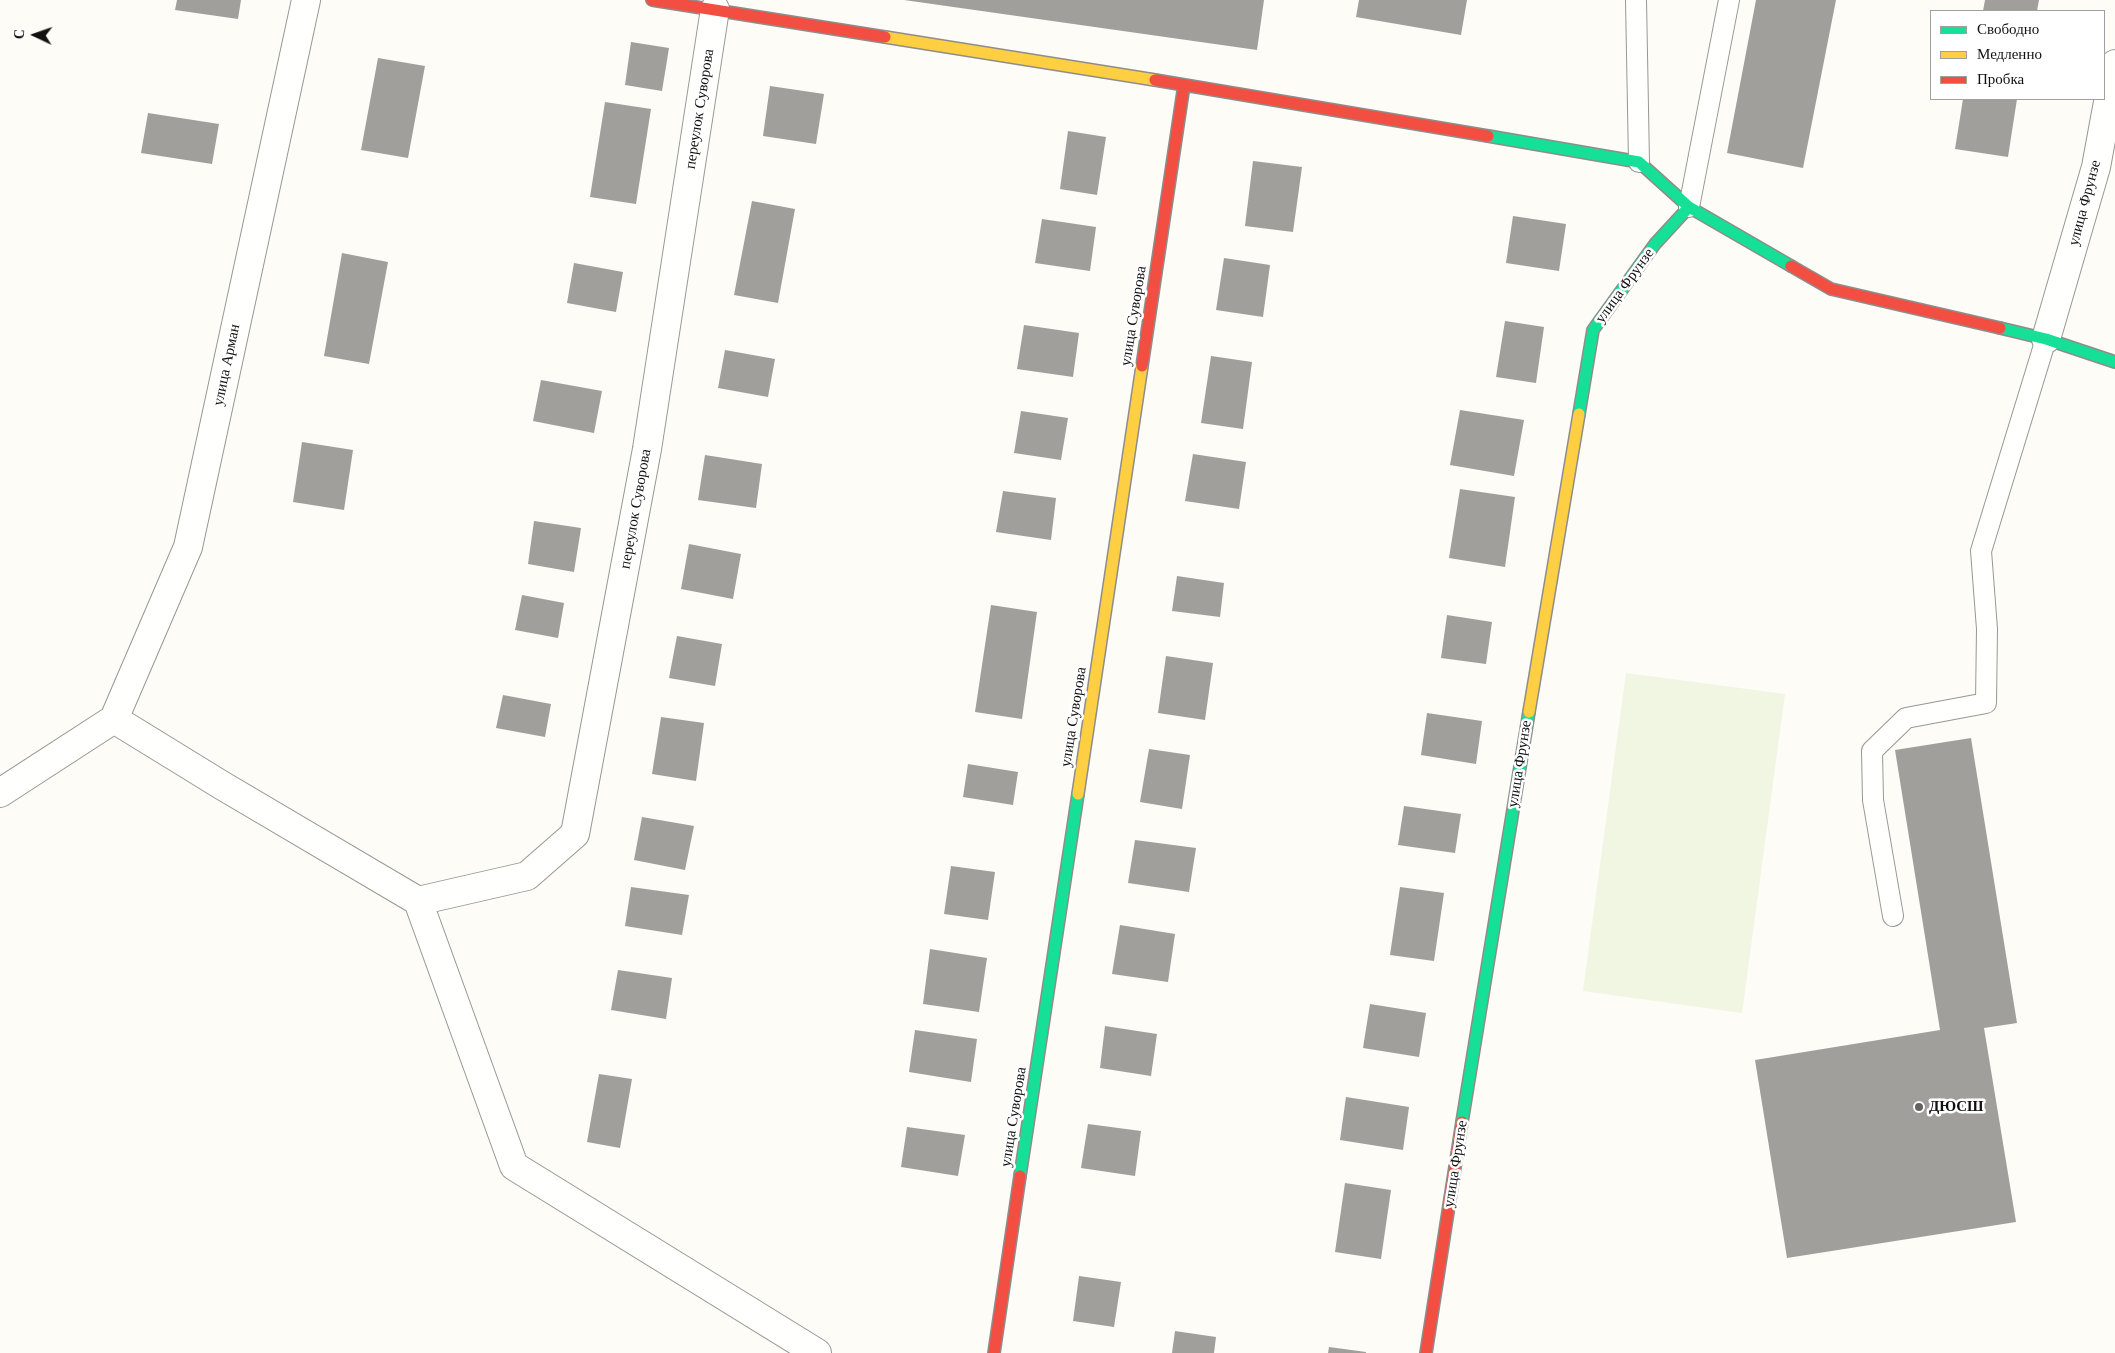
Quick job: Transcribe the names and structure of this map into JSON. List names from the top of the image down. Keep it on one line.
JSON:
{"streets":{"street":["переулок Суворова","улица Фрунзе","улица Суворова","улица Арман"]},"places":["ДЮСШ"],"legend":["Свободно","Медленно","Пробка"],"north":"left"}
